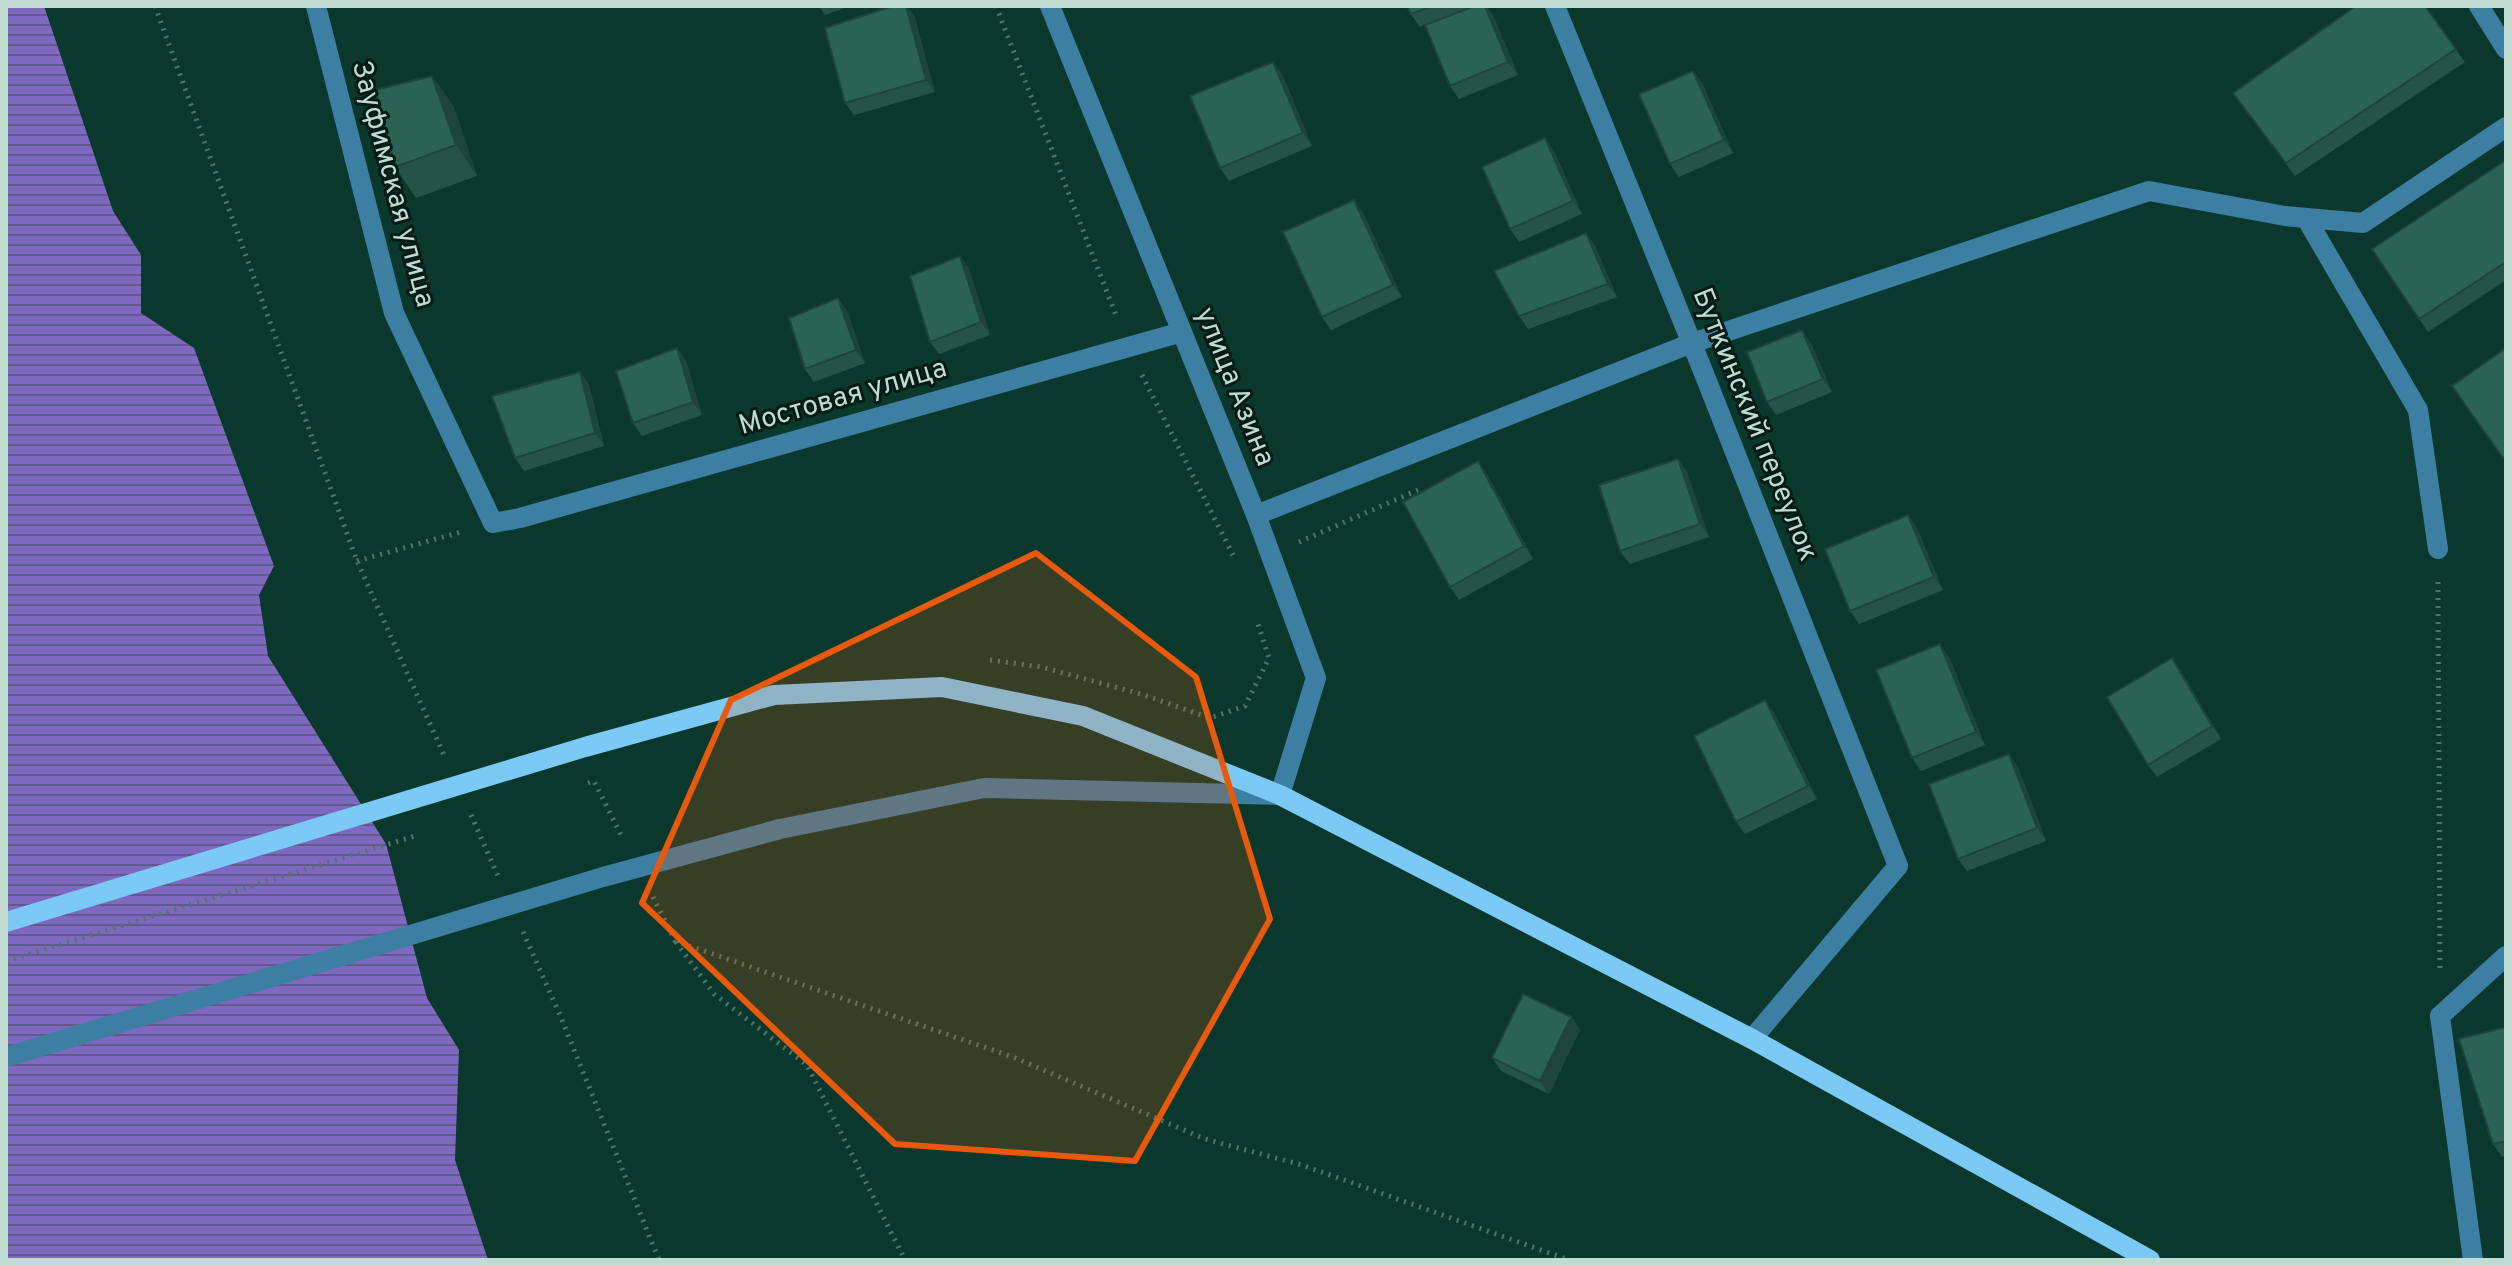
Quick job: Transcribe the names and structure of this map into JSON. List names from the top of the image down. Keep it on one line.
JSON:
{"streets":{"street":["Зауфимская улица","улица Азина","Мостовая улица","Буткинский переулок"]},"crossings":[["Зауфимская улица","Мостовая улица"],["улица Азина","Мостовая улица"]]}
